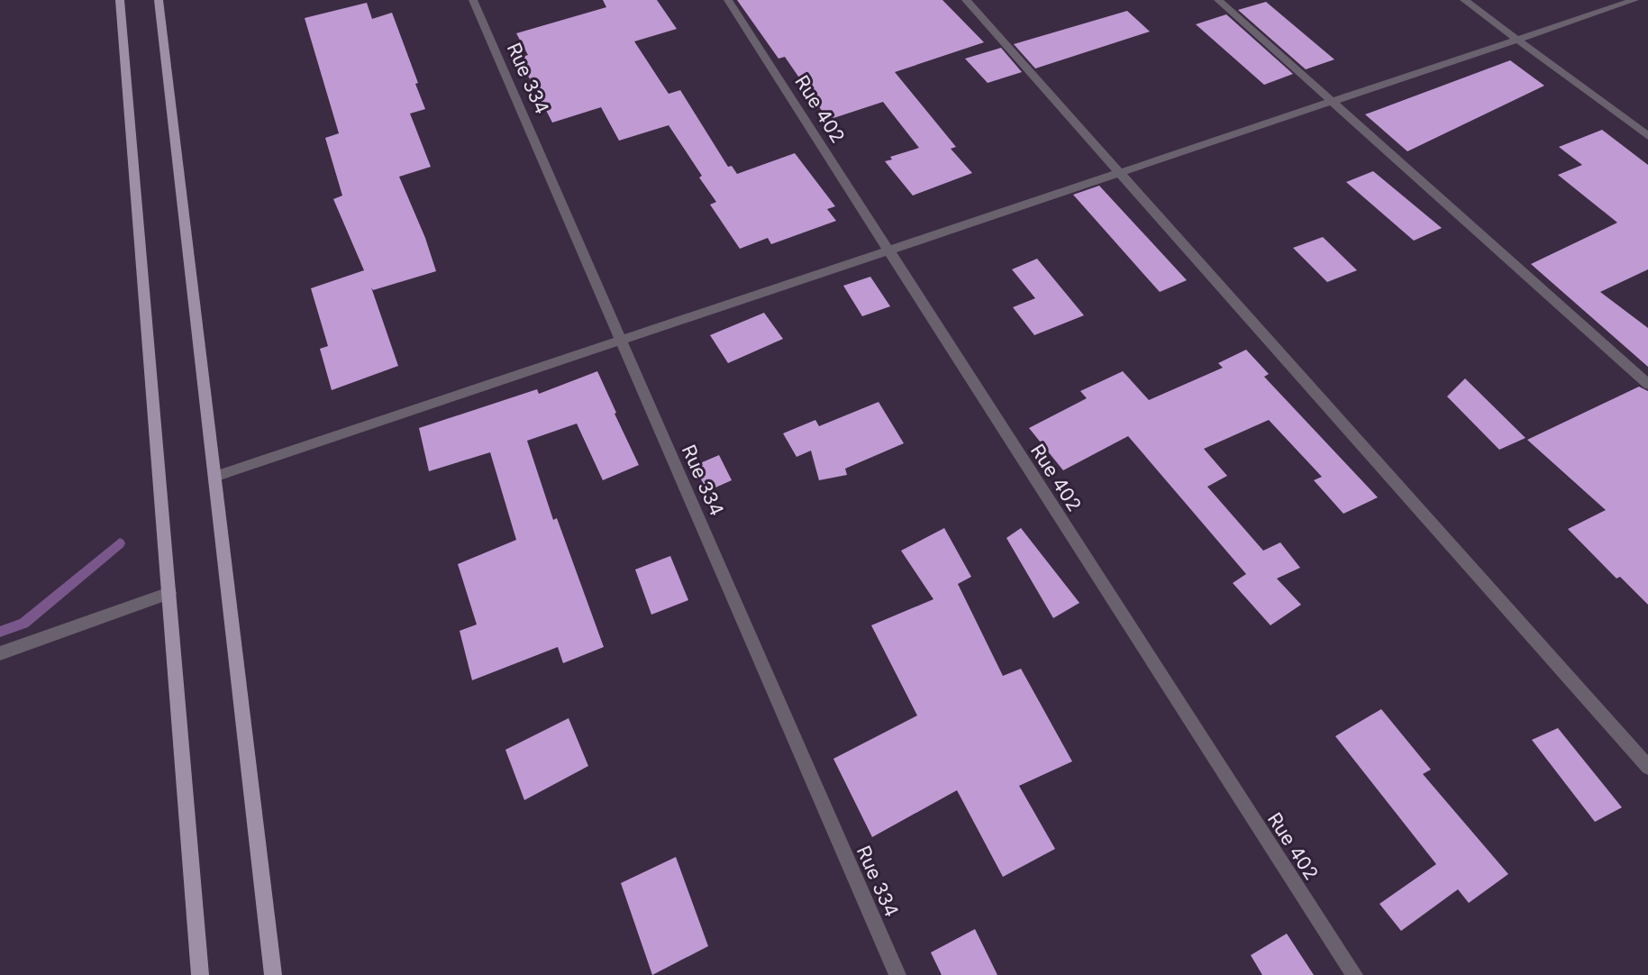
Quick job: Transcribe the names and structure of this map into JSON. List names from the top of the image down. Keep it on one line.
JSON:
{"streets":{"street":["Rue 334","Rue 402"]}}
